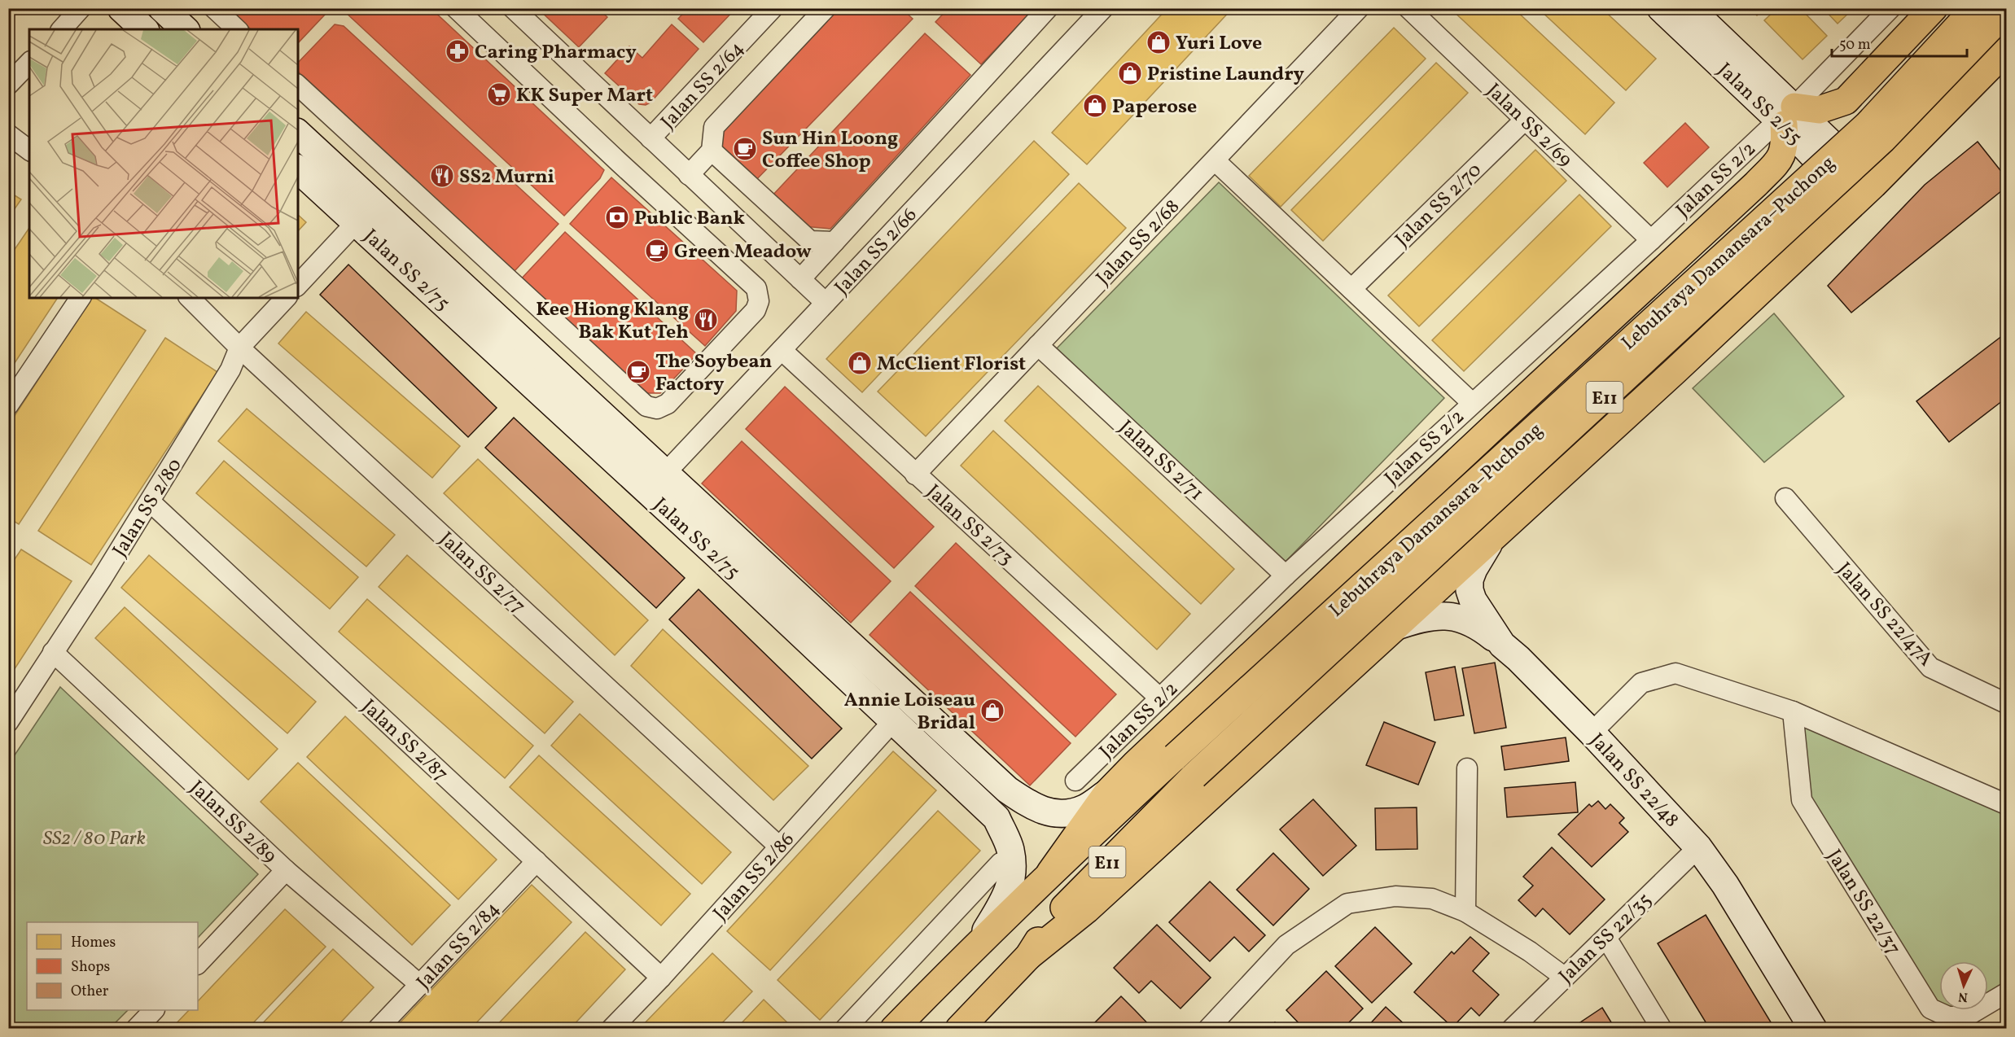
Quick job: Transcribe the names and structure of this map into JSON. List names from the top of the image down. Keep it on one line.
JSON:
{"streets":{"highway":["Lebuhraya Damansara–Puchong","E11"],"street":["Jalan SS 2/64","Jalan SS 2/55","Jalan SS 2/69","Jalan SS 2/2","Jalan SS 2/70","Jalan SS 2/68","Jalan SS 2/66","Jalan SS 2/75","Jalan SS 2/71","Jalan SS 2/80","Jalan SS 2/73","Jalan SS 2/77","Jalan SS 22/47A","Jalan SS 2/87","Jalan SS 22/48","Jalan SS 2/89","Jalan SS 2/86","Jalan SS 22/37","Jalan SS 22/35","Jalan SS 2/84"]},"crossings":[["Jalan SS 2/55","Jalan SS 2/2"],["Jalan SS 2/69","Jalan SS 2/2"],["Jalan SS 2/69","Jalan SS 2/70"],["Jalan SS 2/2","Jalan SS 2/71"],["Jalan SS 2/2","Jalan SS 2/73"],["Jalan SS 2/68","Jalan SS 2/71"],["Jalan SS 2/68","Jalan SS 2/73"],["Jalan SS 2/66","Jalan SS 2/75"],["Jalan SS 2/66","Jalan SS 2/73"],["Lebuhraya Damansara–Puchong","Jalan SS 2/75"],["Jalan SS 2/75","Jalan SS 2/86"],["Jalan SS 2/80","Jalan SS 2/77"],["Jalan SS 2/80","Jalan SS 2/87"],["Jalan SS 2/80","Jalan SS 2/89"],["Jalan SS 2/77","Jalan SS 2/86"],["Jalan SS 2/87","Jalan SS 2/86"],["Jalan SS 2/87","Jalan SS 2/84"],["Jalan SS 22/48","Jalan SS 22/35"],["Jalan SS 2/89","Jalan SS 2/84"]],"parks":["SS2 / 80 Park"],"places":{"shop":["Yuri Love","Pristine Laundry","Paperose","McClient Florist","Annie Loiseau Bridal"],"pharmacy":["Caring Pharmacy"],"supermarket":["KK Super Mart"],"cafe":["Sun Hin Loong Coffee Shop","Green Meadow","The Soybean Factory"],"restaurant":["SS2 Murni","Kee Hiong Klang Bak Kut Teh"],"bank":["Public Bank"]},"legend":["Homes","Shops","Other"],"scale_bar":"50 m","north":"bottom"}
